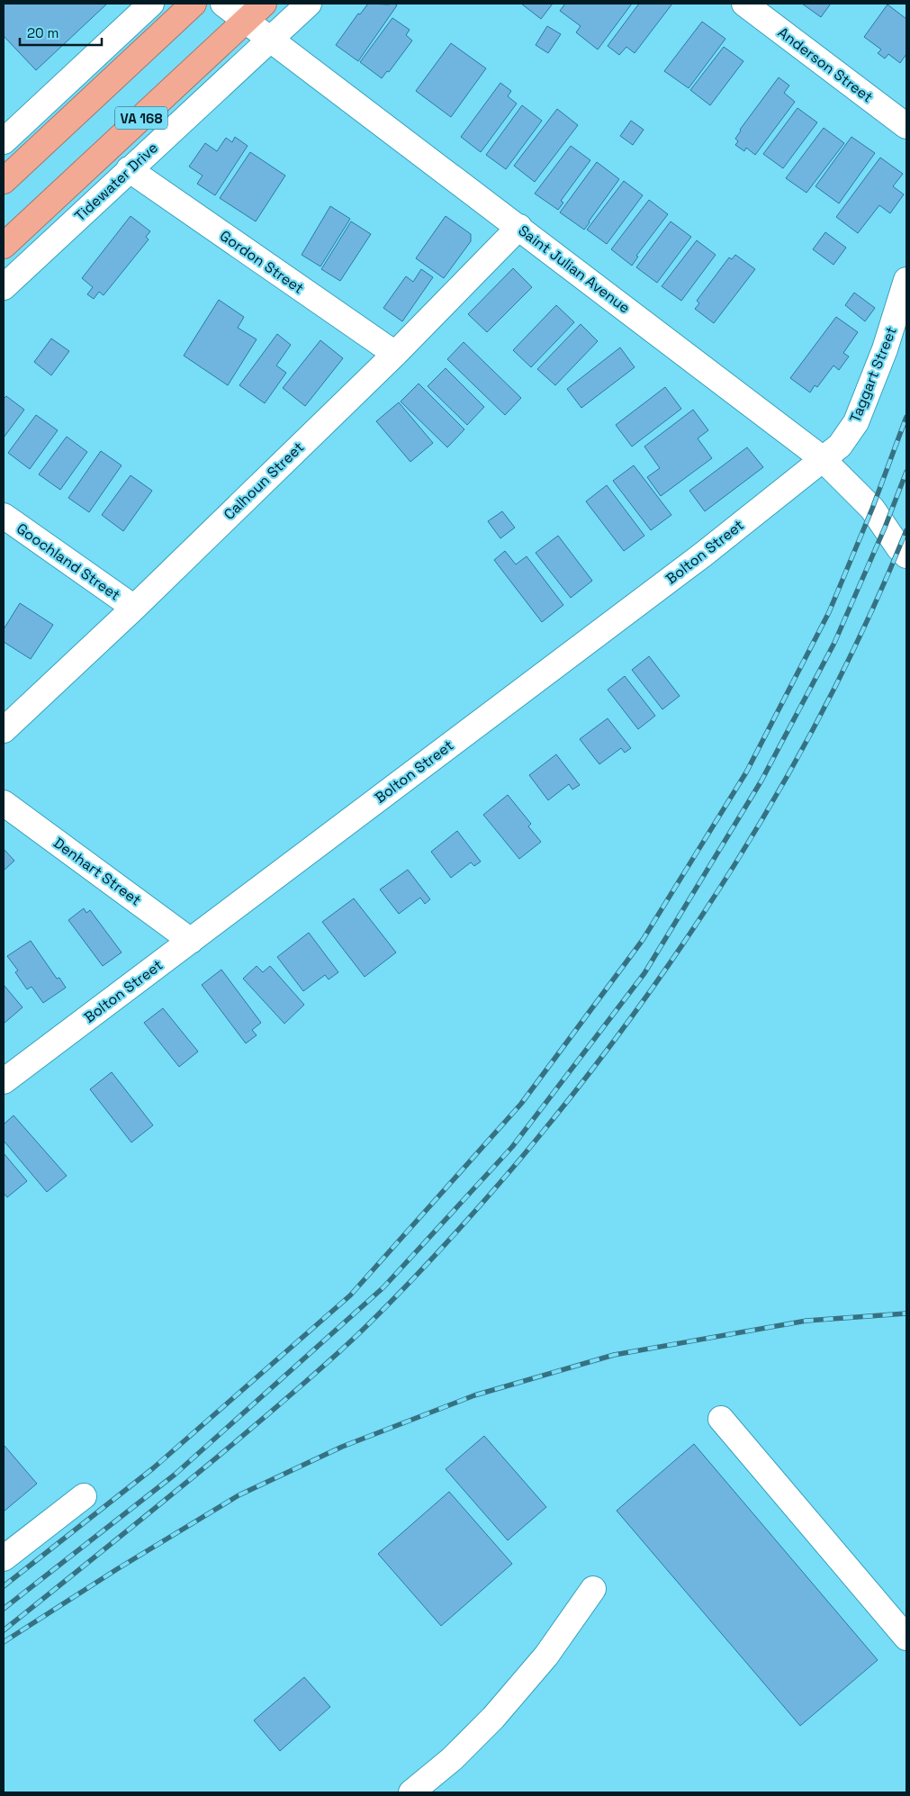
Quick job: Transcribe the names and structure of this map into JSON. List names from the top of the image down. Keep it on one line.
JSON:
{"streets":{"highway":["VA 168","Tidewater Drive"],"street":["Anderson Street","Gordon Street","Saint Julian Avenue","Taggart Street","Calhoun Street","Bolton Street","Goochland Street","Denhart Street"]},"crossings":[["Tidewater Drive","Gordon Street"],["Tidewater Drive","Saint Julian Avenue"],["Gordon Street","Calhoun Street"],["Saint Julian Avenue","Taggart Street"],["Saint Julian Avenue","Calhoun Street"],["Saint Julian Avenue","Bolton Street"],["Taggart Street","Bolton Street"],["Calhoun Street","Goochland Street"],["Bolton Street","Denhart Street"]],"scale_bar":"20 m"}
